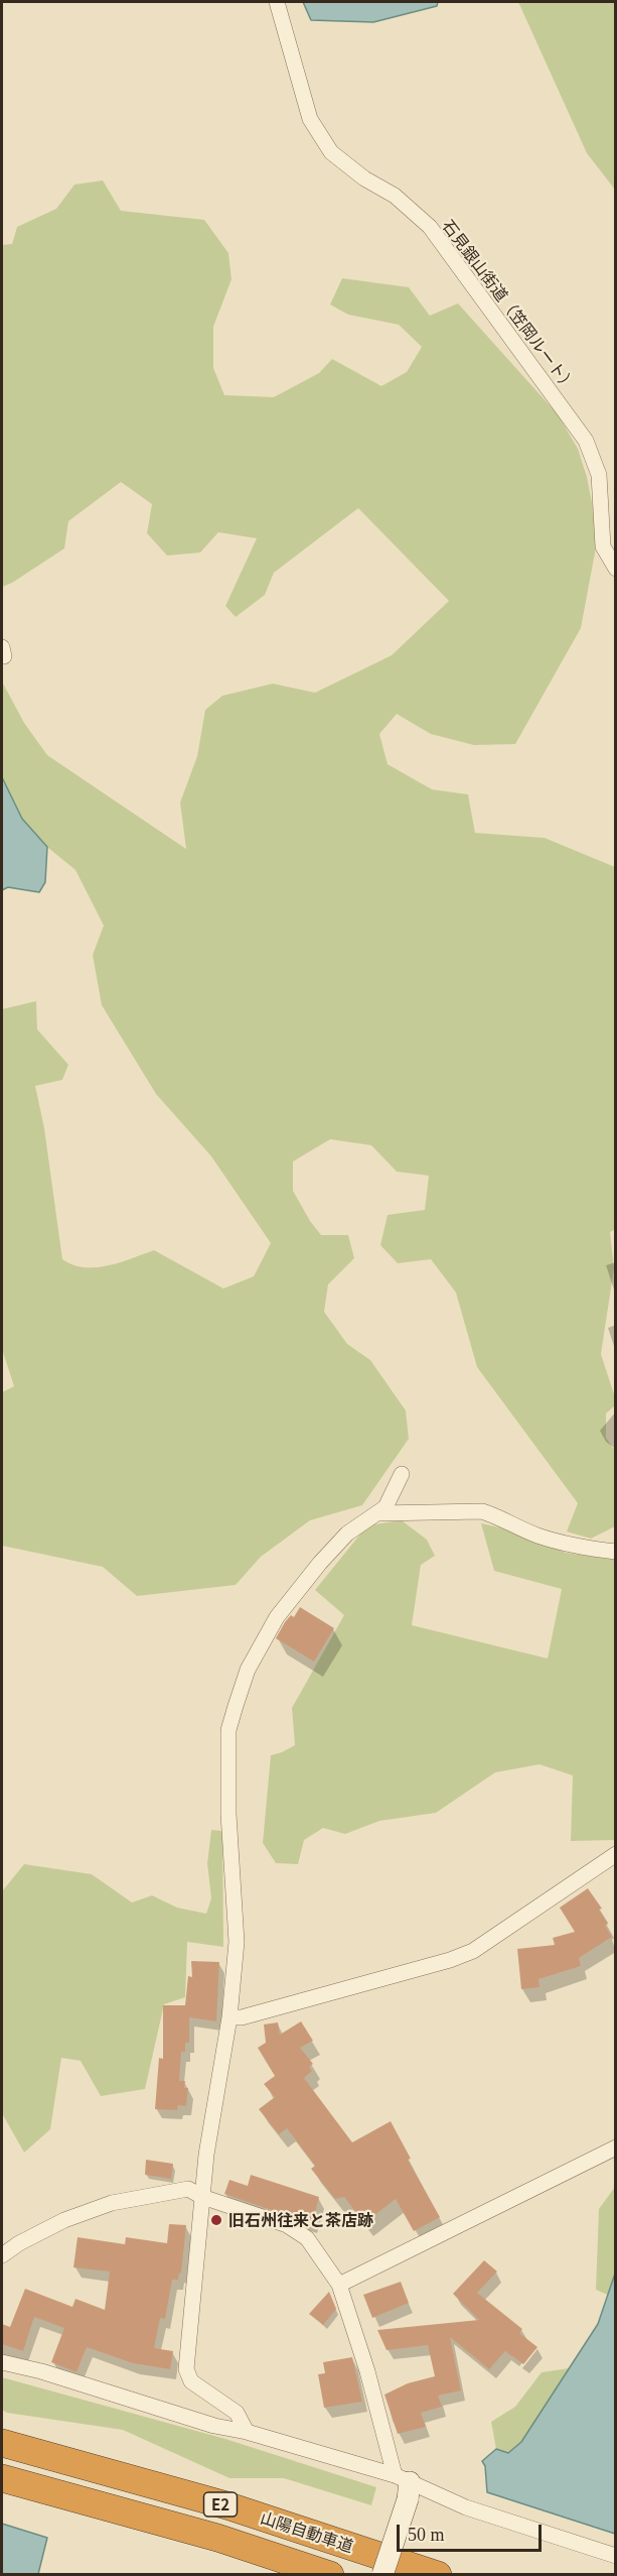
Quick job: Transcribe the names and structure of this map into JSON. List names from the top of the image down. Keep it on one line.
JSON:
{"streets":{"highway":["E2","山陽自動車道"],"street":["石見銀山街道（笠岡ルート）"]},"places":["旧石州往来と茶店跡"],"scale_bar":"50 m"}
